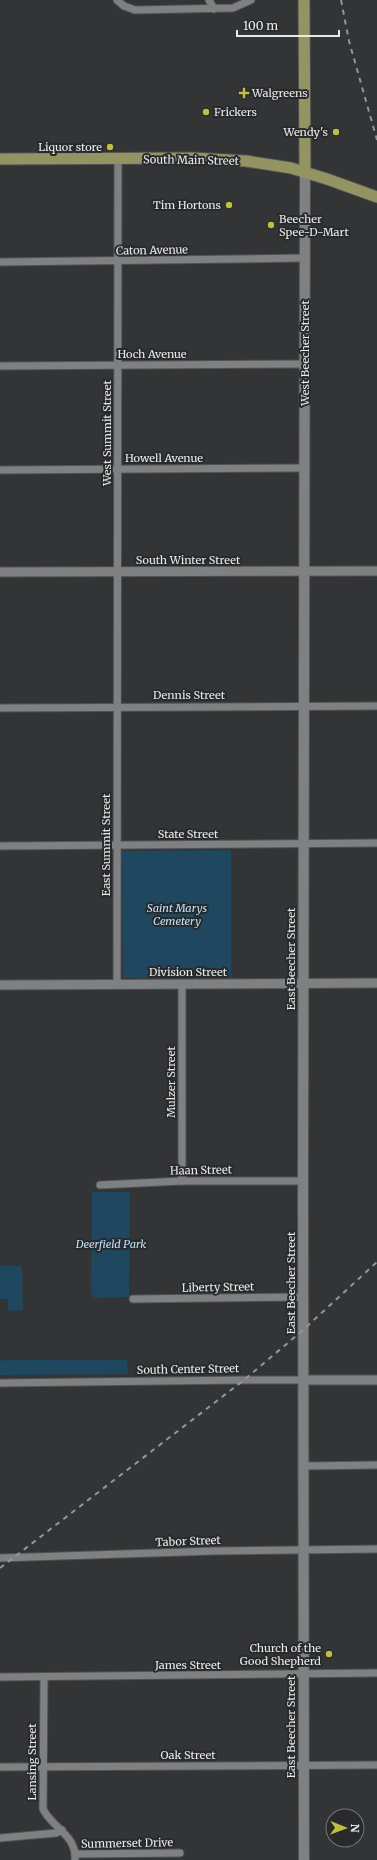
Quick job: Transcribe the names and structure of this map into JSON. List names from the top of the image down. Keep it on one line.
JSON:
{"streets":{"main road":["South Main Street","West Beecher Street","East Beecher Street"],"street":["Caton Avenue","Hoch Avenue","West Summit Street","Howell Avenue","South Winter Street","Dennis Street","State Street","East Summit Street","Division Street","Mulzer Street","Haan Street","Liberty Street","South Center Street","Tabor Street","James Street","Oak Street","Lansing Street","Summerset Drive"]},"crossings":[["South Main Street","West Beecher Street"],["South Main Street","West Summit Street"],["Caton Avenue","West Beecher Street"],["Caton Avenue","West Summit Street"],["West Beecher Street","Hoch Avenue"],["West Beecher Street","Howell Avenue"],["West Beecher Street","South Winter Street"],["West Beecher Street","Dennis Street"],["West Beecher Street","East Beecher Street"],["Hoch Avenue","West Summit Street"],["West Summit Street","Howell Avenue"],["West Summit Street","South Winter Street"],["West Summit Street","Dennis Street"],["West Summit Street","East Summit Street"],["Dennis Street","East Summit Street"],["Dennis Street","East Beecher Street"],["State Street","East Summit Street"],["State Street","East Beecher Street"],["East Summit Street","Division Street"],["East Beecher Street","Division Street"],["East Beecher Street","Haan Street"],["East Beecher Street","Liberty Street"],["East Beecher Street","South Center Street"],["East Beecher Street","Tabor Street"],["East Beecher Street","James Street"],["East Beecher Street","Oak Street"],["Division Street","Mulzer Street"],["Mulzer Street","Haan Street"],["James Street","Lansing Street"],["Oak Street","Lansing Street"],["Lansing Street","Summerset Drive"]],"parks":["Saint Marys Cemetery","Deerfield Park"],"places":{"health":["Walgreens"],"other":["Frickers","Wendy's","Liquor store","Tim Hortons","Beecher Spee-D-Mart","Church of the Good Shepherd"]},"scale_bar":"100 m","north":"right"}
